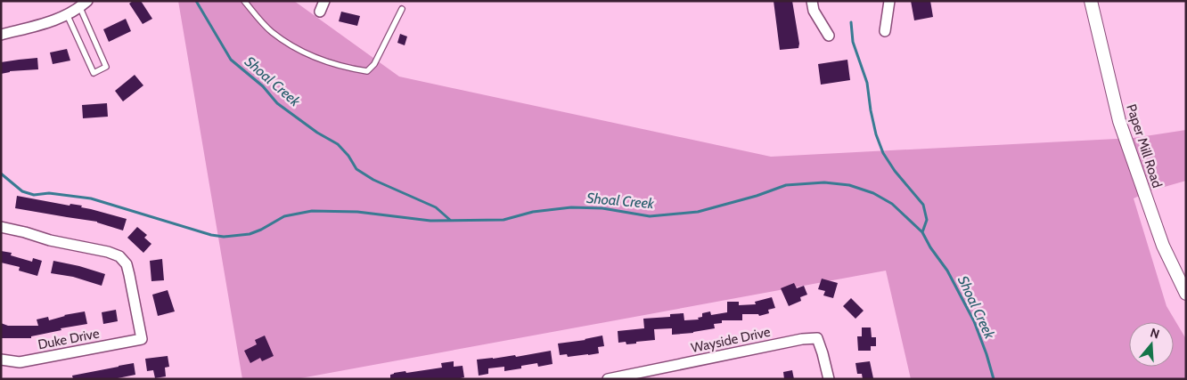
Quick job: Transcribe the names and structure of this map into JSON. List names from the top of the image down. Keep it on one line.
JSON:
{"streets":{"street":["Paper Mill Road","Duke Drive","Wayside Drive"]},"water":["Shoal Creek"],"north":"top"}
